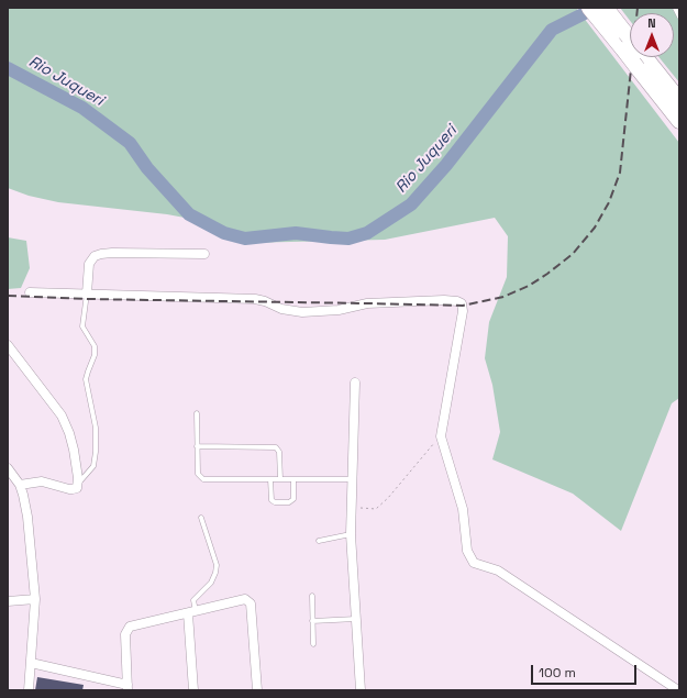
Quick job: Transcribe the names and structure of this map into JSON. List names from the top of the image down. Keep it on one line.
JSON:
{"water":["Rio Juqueri"],"scale_bar":"100 m","north":"top"}
